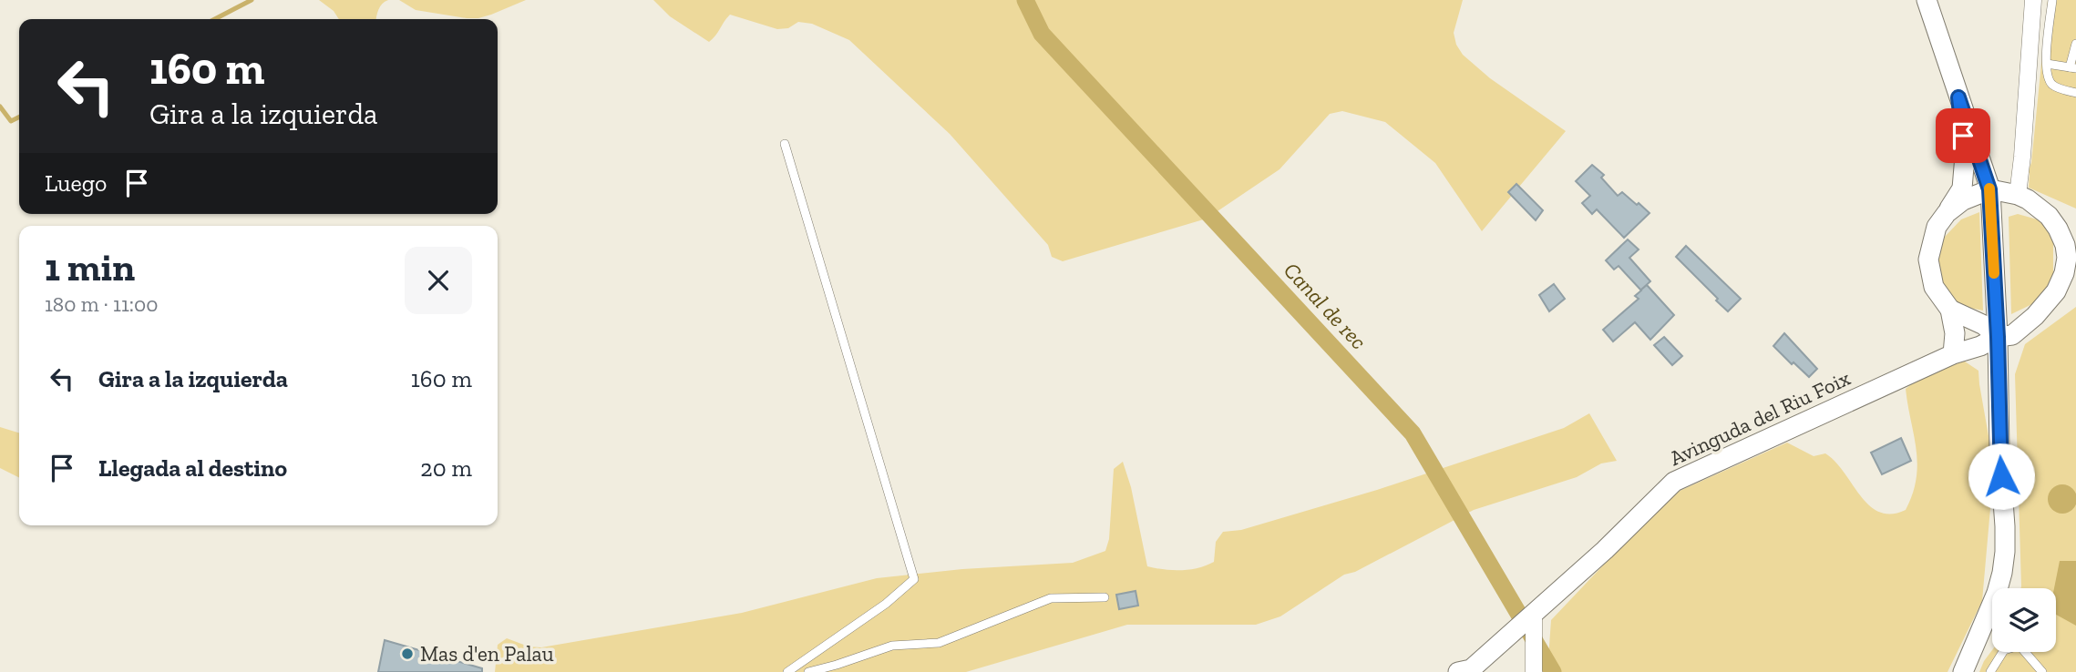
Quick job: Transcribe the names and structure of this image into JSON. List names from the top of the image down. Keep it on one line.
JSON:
{"streets":{"street":["Avinguda del Riu Foix"]},"water":["Canal de rec"],"places":["Mas d'en Palau"],"page":{"turn":["160 m","Gira a la izquierda"],"then":"Luego","heading":["1 min","180 m · 11:00"],"list":[{"name":"Gira a la izquierda","value":"160 m"},{"name":"Llegada al destino","value":"20 m"}]}}
